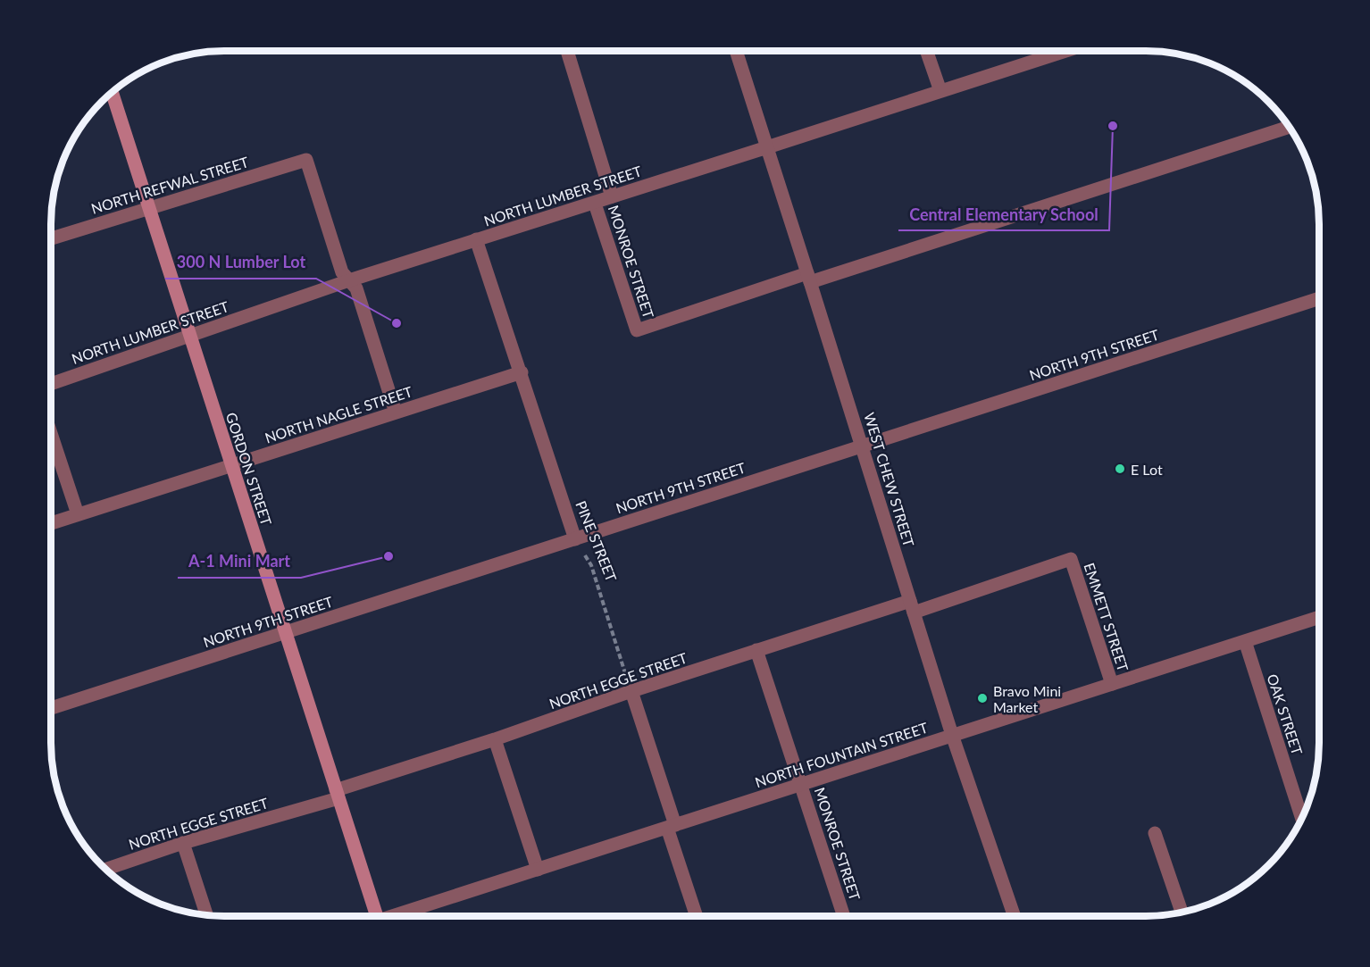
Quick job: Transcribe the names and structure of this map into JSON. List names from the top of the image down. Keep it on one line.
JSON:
{"streets":{"street":["NORTH REFWAL STREET","NORTH LUMBER STREET","MONROE STREET","NORTH 9TH STREET","NORTH NAGLE STREET","GORDON STREET","WEST CHEW STREET","PINE STREET","EMMETT STREET","NORTH EGGE STREET","OAK STREET","NORTH FOUNTAIN STREET"]},"crossings":[["NORTH REFWAL STREET","NORTH LUMBER STREET"],["NORTH REFWAL STREET","GORDON STREET"],["NORTH LUMBER STREET","MONROE STREET"],["NORTH LUMBER STREET","GORDON STREET"],["NORTH LUMBER STREET","WEST CHEW STREET"],["NORTH LUMBER STREET","PINE STREET"],["MONROE STREET","WEST CHEW STREET"],["MONROE STREET","NORTH EGGE STREET"],["MONROE STREET","NORTH FOUNTAIN STREET"],["NORTH 9TH STREET","GORDON STREET"],["NORTH 9TH STREET","WEST CHEW STREET"],["NORTH 9TH STREET","PINE STREET"],["NORTH NAGLE STREET","GORDON STREET"],["NORTH NAGLE STREET","PINE STREET"],["GORDON STREET","NORTH EGGE STREET"],["WEST CHEW STREET","NORTH EGGE STREET"],["WEST CHEW STREET","NORTH FOUNTAIN STREET"],["PINE STREET","NORTH EGGE STREET"],["EMMETT STREET","NORTH EGGE STREET"],["EMMETT STREET","NORTH FOUNTAIN STREET"],["OAK STREET","NORTH FOUNTAIN STREET"]],"places":["Central Elementary School","300 N Lumber Lot","E Lot","A-1 Mini Mart","Bravo Mini Market"]}
